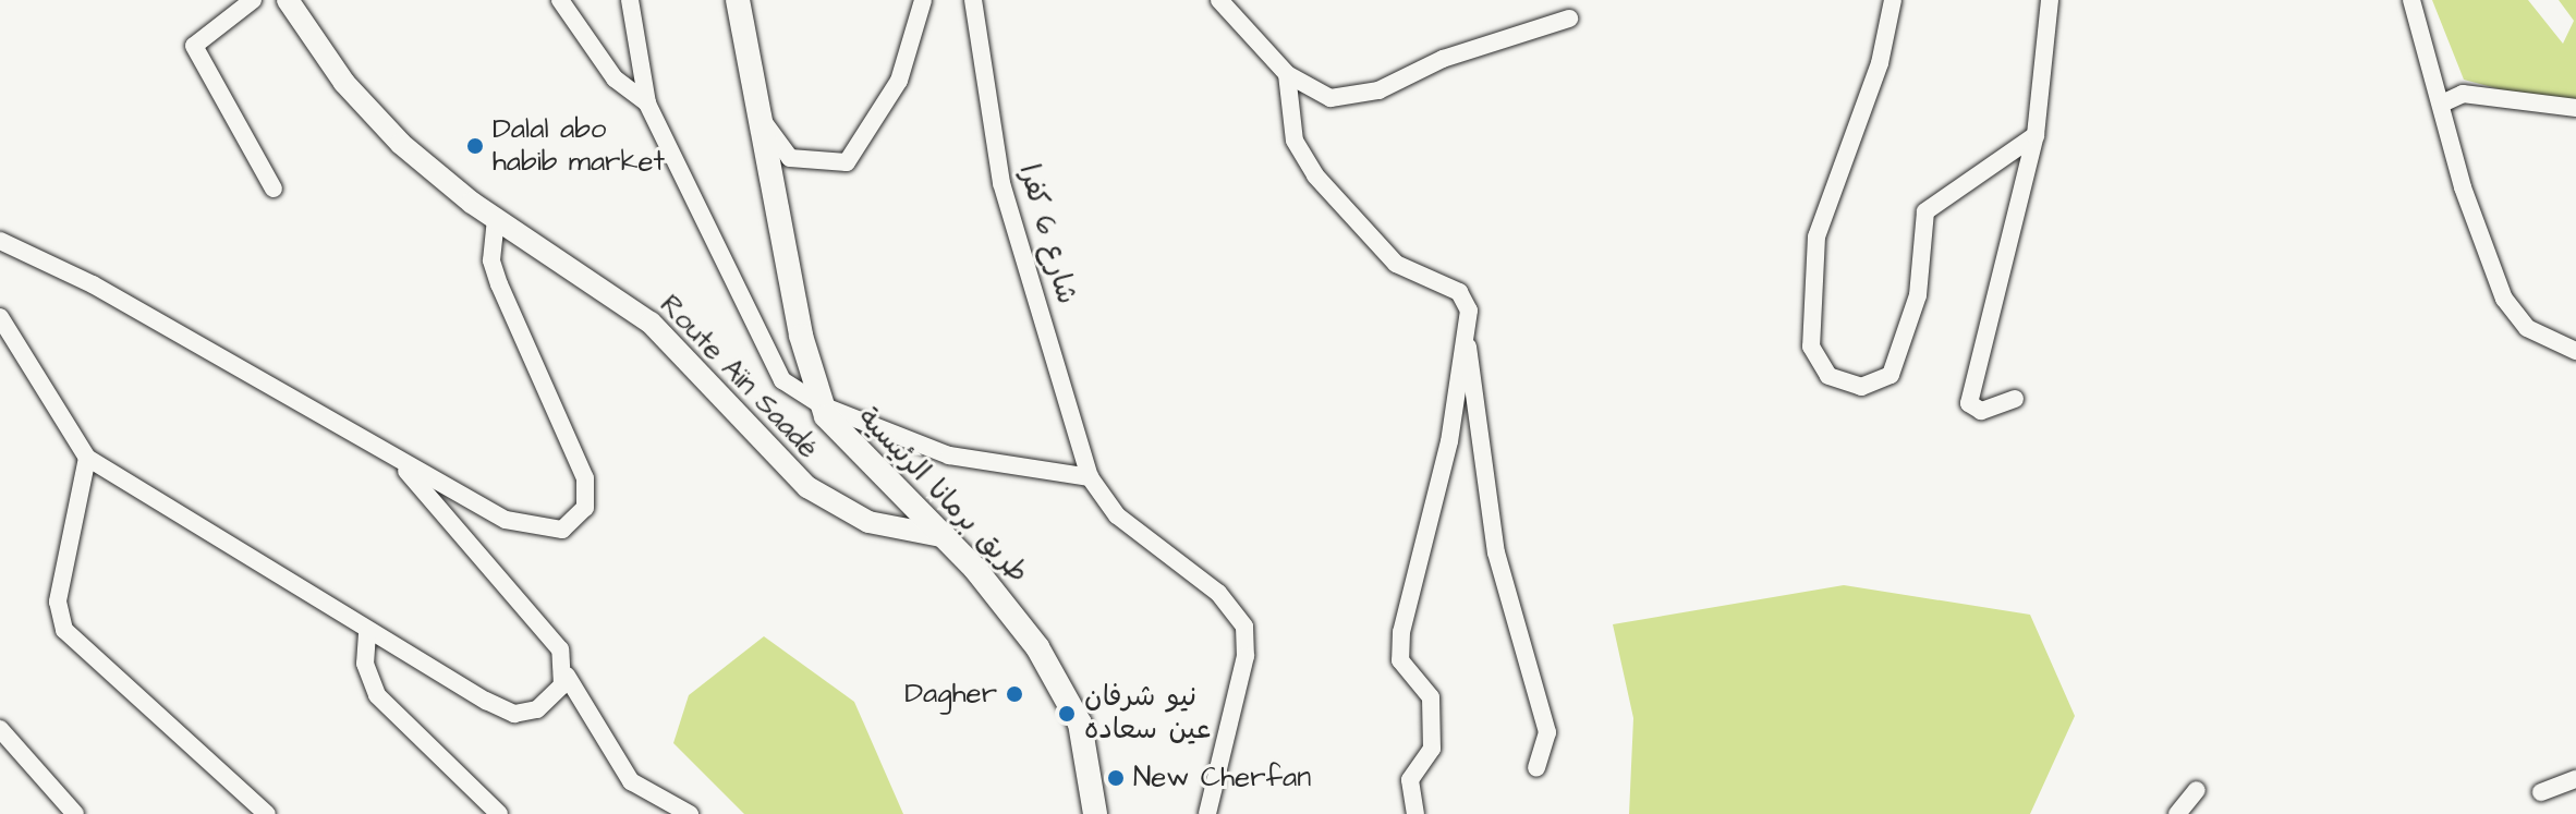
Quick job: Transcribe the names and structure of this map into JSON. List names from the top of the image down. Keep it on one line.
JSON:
{"streets":{"main road":["طريق برمانا الرئيسية"],"street":["شارع 6 كفرا","Route Aïn Saadé"]},"crossings":[["Route Aïn Saadé","طريق برمانا الرئيسية"]],"places":["Dalal abo habib market","Dagher","نيو شرفان عين سعاده","New Cherfan"]}
